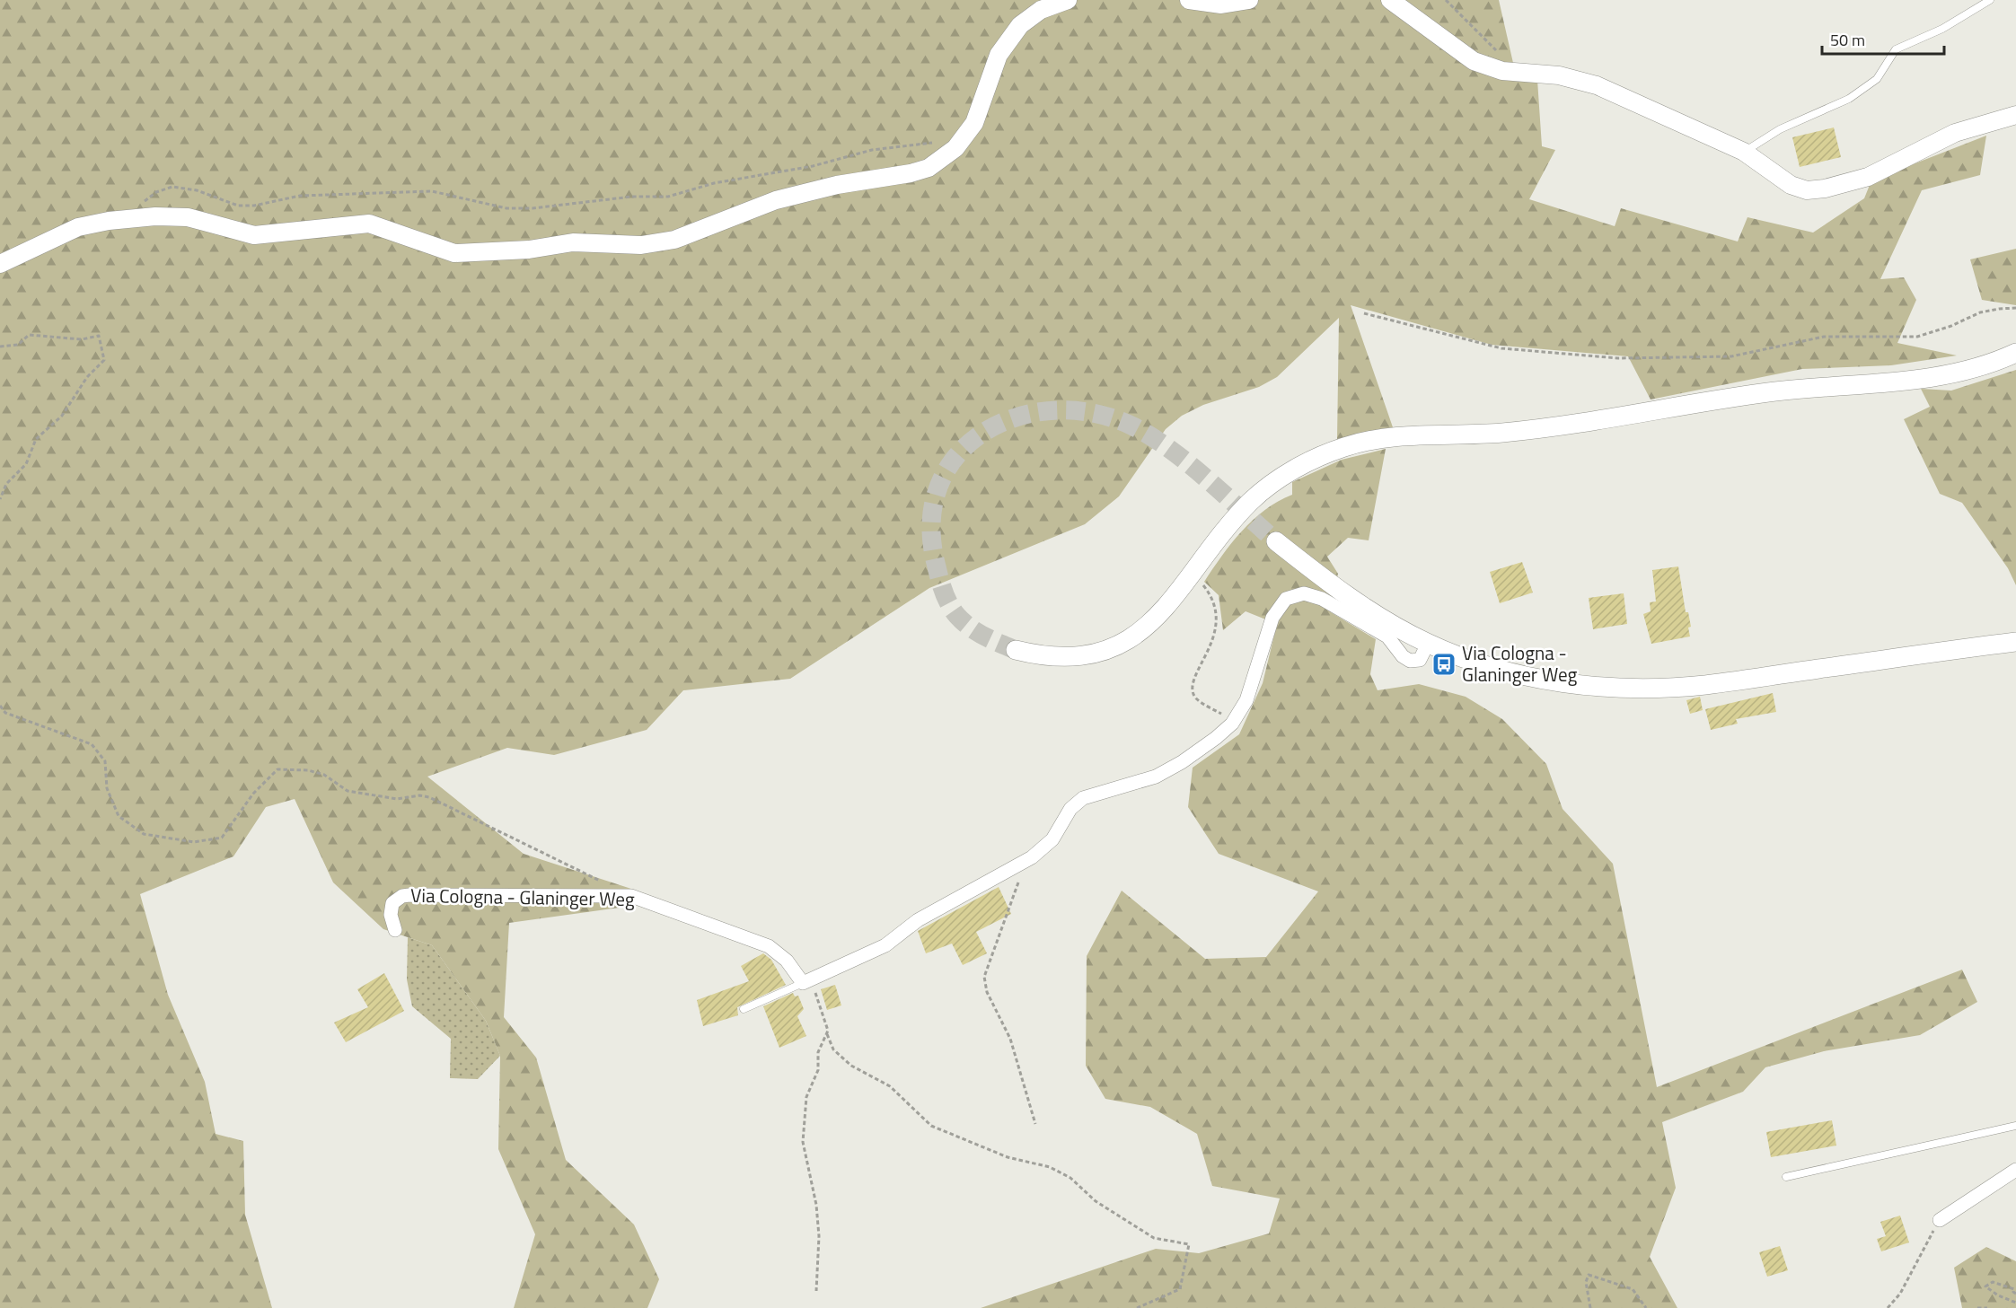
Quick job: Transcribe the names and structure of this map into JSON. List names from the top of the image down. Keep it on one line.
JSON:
{"streets":{"street":["Via Cologna - Glaninger Weg"]},"places":{"bus stop":["Via Cologna - Glaninger Weg"]},"scale_bar":"50 m"}
